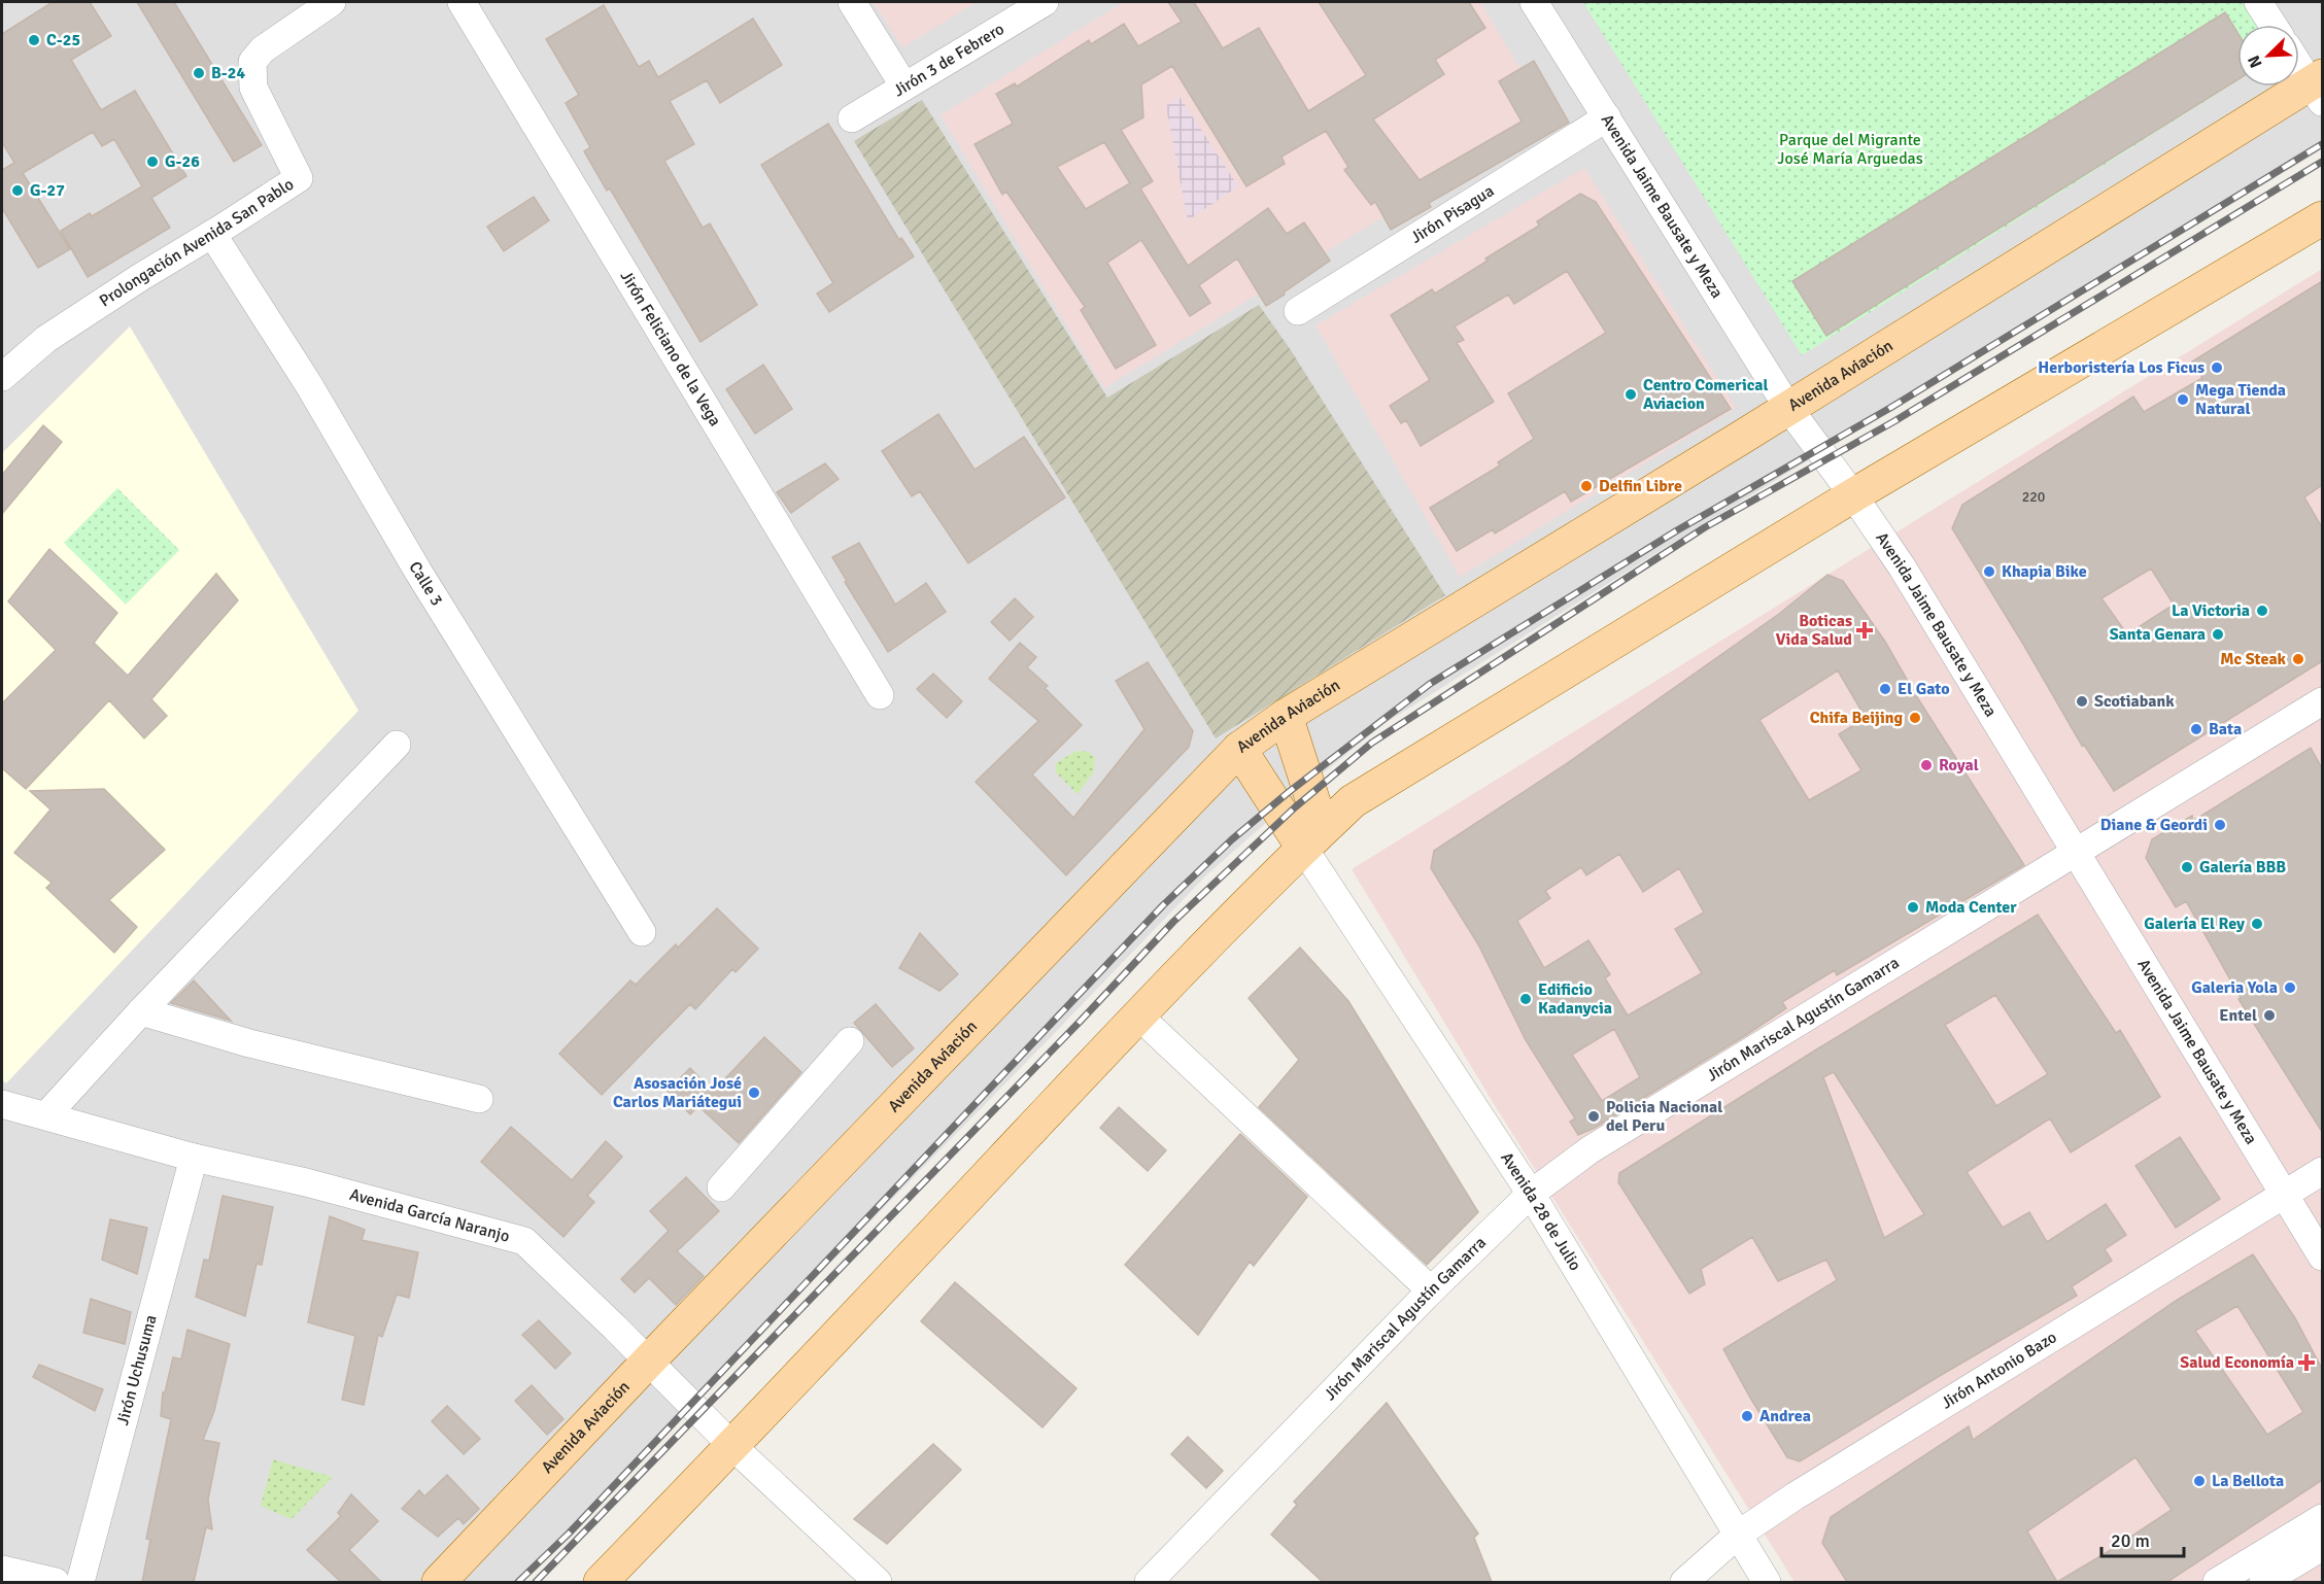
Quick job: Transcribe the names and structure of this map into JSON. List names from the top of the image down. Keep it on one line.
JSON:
{"streets":{"main road":["Avenida Aviación","Avenida 28 de Julio"],"street":["Jirón 3 de Febrero","Avenida Jaime Bausate y Meza","Jirón Pisagua","Prolongación Avenida San Pablo","Jirón Feliciano de la Vega","Calle 3","Jirón Mariscal Agustín Gamarra","Avenida García Naranjo","Jirón Uchusuma","Jirón Antonio Bazo"]},"crossings":[["Avenida Jaime Bausate y Meza","Jirón Pisagua"],["Avenida Jaime Bausate y Meza","Avenida Aviación"],["Avenida Jaime Bausate y Meza","Jirón Mariscal Agustín Gamarra"],["Avenida Jaime Bausate y Meza","Jirón Antonio Bazo"],["Prolongación Avenida San Pablo","Calle 3"],["Avenida Aviación","Avenida 28 de Julio"],["Avenida Aviación","Avenida García Naranjo"],["Jirón Mariscal Agustín Gamarra","Avenida 28 de Julio"],["Avenida 28 de Julio","Jirón Antonio Bazo"],["Avenida García Naranjo","Jirón Uchusuma"]],"parks":["Parque del Migrante José María Arguedas"],"places":{"other":["C-25","B-24","G-26","G-27","Herboristería Los Ficus","Centro Comerical Aviacion","Mega Tienda Natural","Delfin Libre","Khapia Bike","La Victoria","Santa Genara","Mc Steak","El Gato","Scotiabank","Chifa Beijing","Bata","Royal","Diane & Geordi","Galería BBB","Moda Center","Galería El Rey","Galeria Yola","Edificio Kadanycia","Entel","Asosación José Carlos Mariátegui","Policia Nacional del Peru","Andrea","La Bellota"],"health":["Boticas Vida Salud","Salud Economía"]},"house_numbers":["220"],"scale_bar":"20 m","north":"bottom left"}
